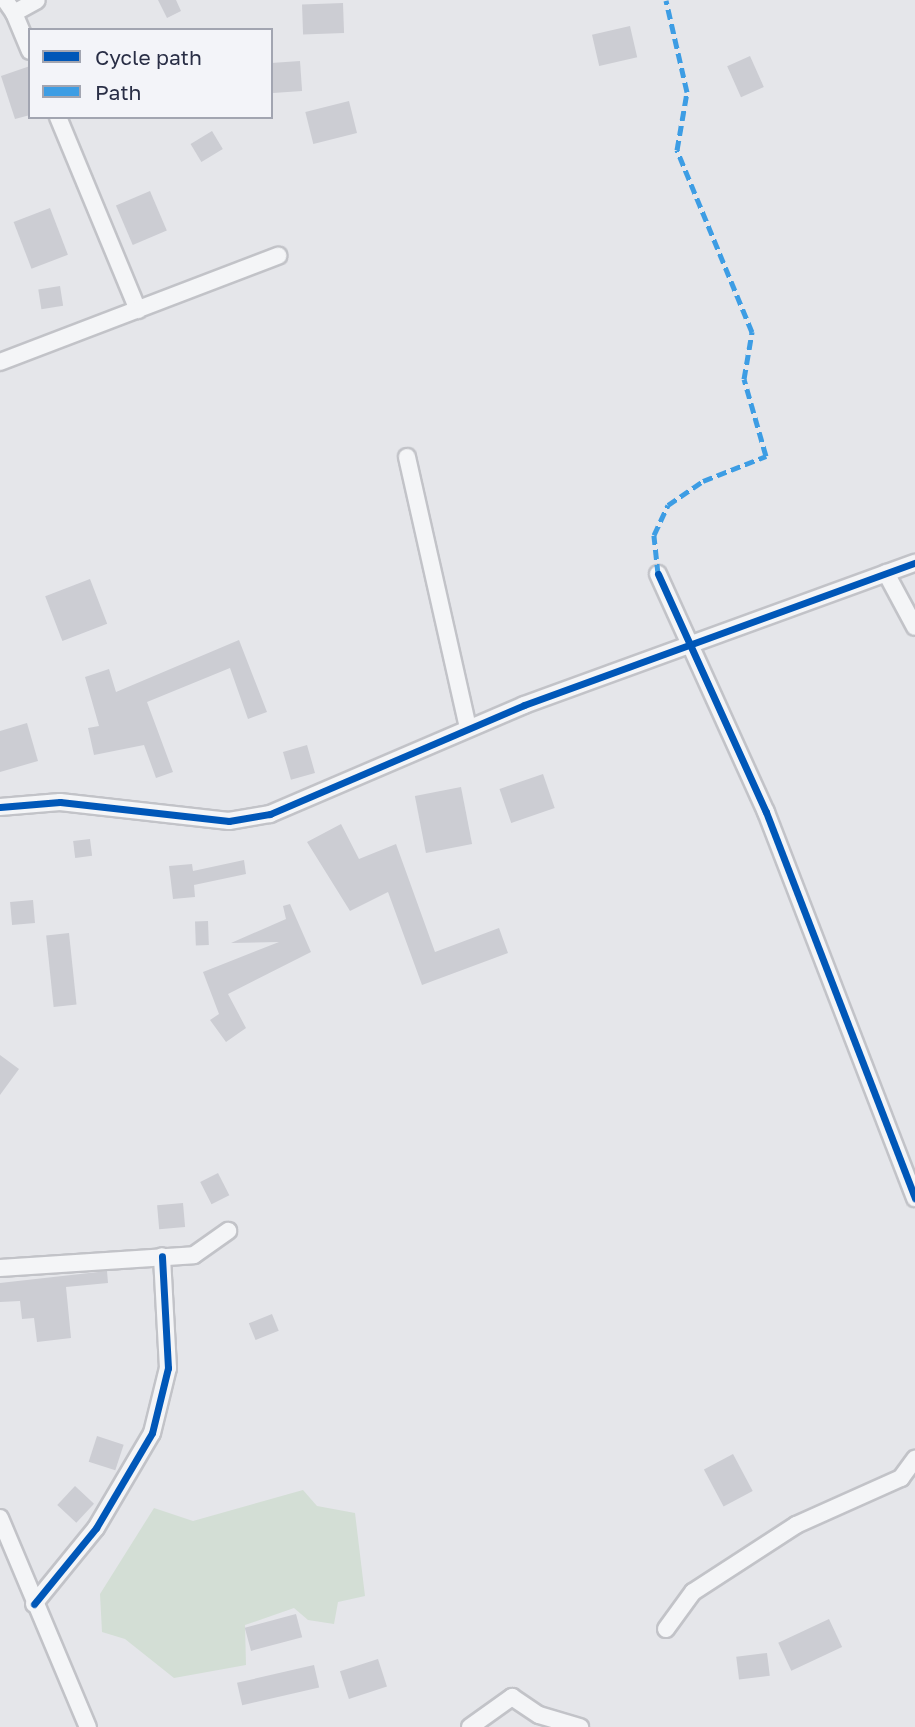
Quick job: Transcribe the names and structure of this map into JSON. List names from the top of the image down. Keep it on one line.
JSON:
{"legend":["Cycle path","Path"]}
